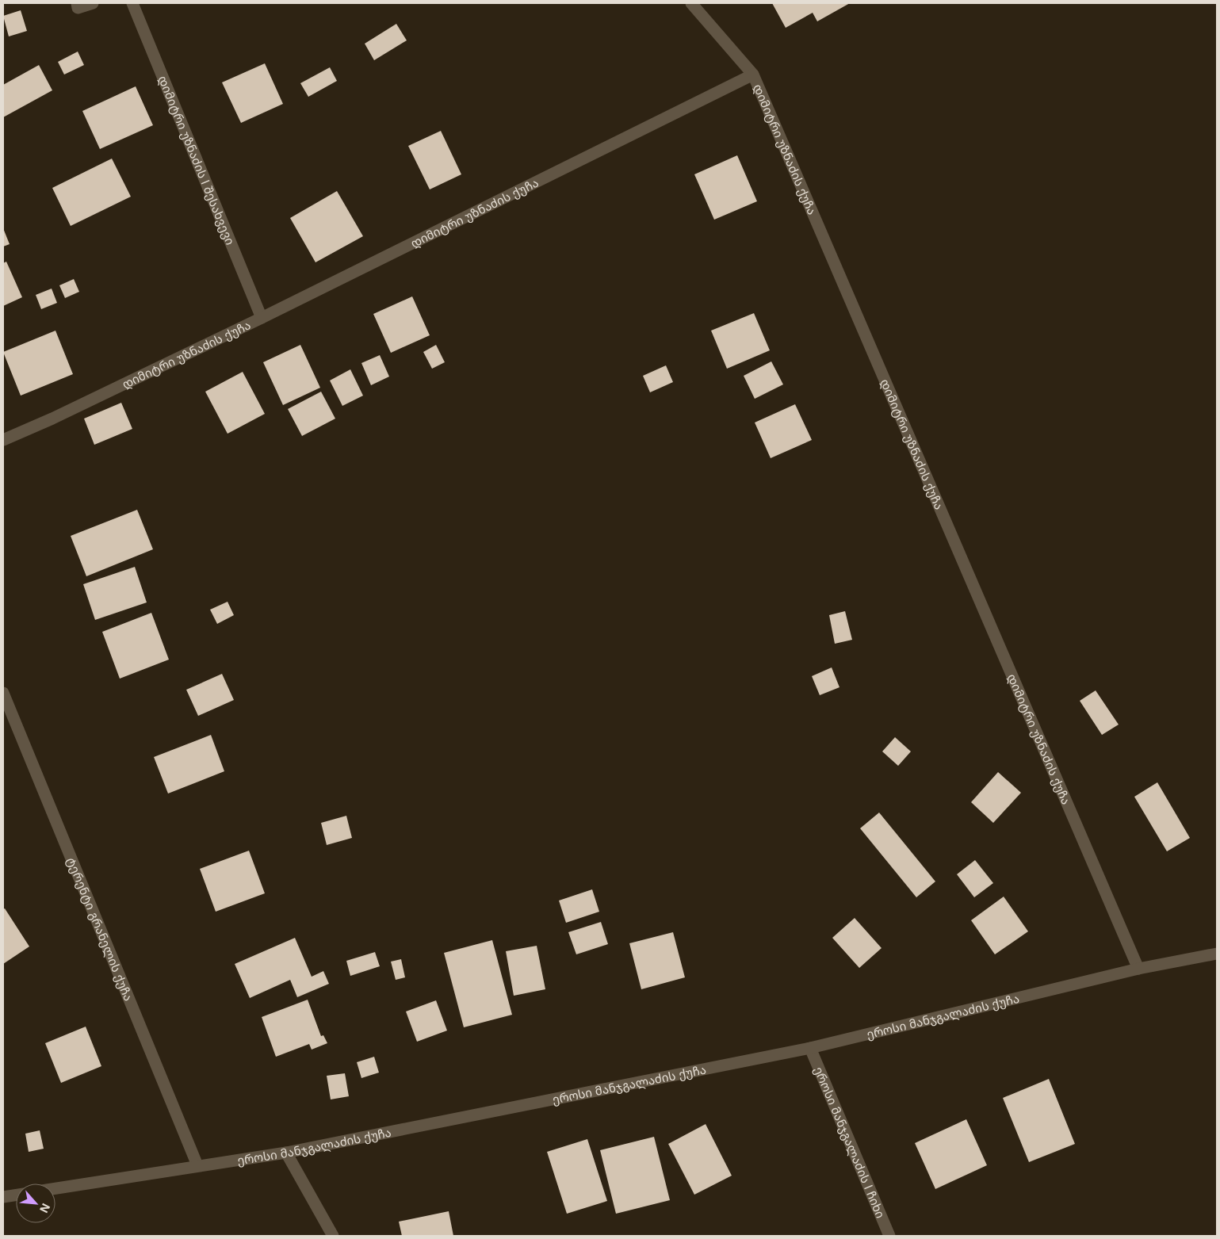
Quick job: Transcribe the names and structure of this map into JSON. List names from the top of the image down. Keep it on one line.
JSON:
{"streets":{"street":["დიმიტრი უზნაძის ქუჩა","დიმიტრი უზნაძის I შესახვევი","ტერენტი გრანელის ქუჩა","ეროსი მანჯგალაძის ქუჩა","ეროსი მანჯგალაძის I ჩიხი"]},"crossings":[["დიმიტრი უზნაძის ქუჩა","დიმიტრი უზნაძის I შესახვევი"],["დიმიტრი უზნაძის ქუჩა","ეროსი მანჯგალაძის ქუჩა"],["ტერენტი გრანელის ქუჩა","ეროსი მანჯგალაძის ქუჩა"],["ეროსი მანჯგალაძის ქუჩა","ეროსი მანჯგალაძის I ჩიხი"]],"north":"bottom right"}
